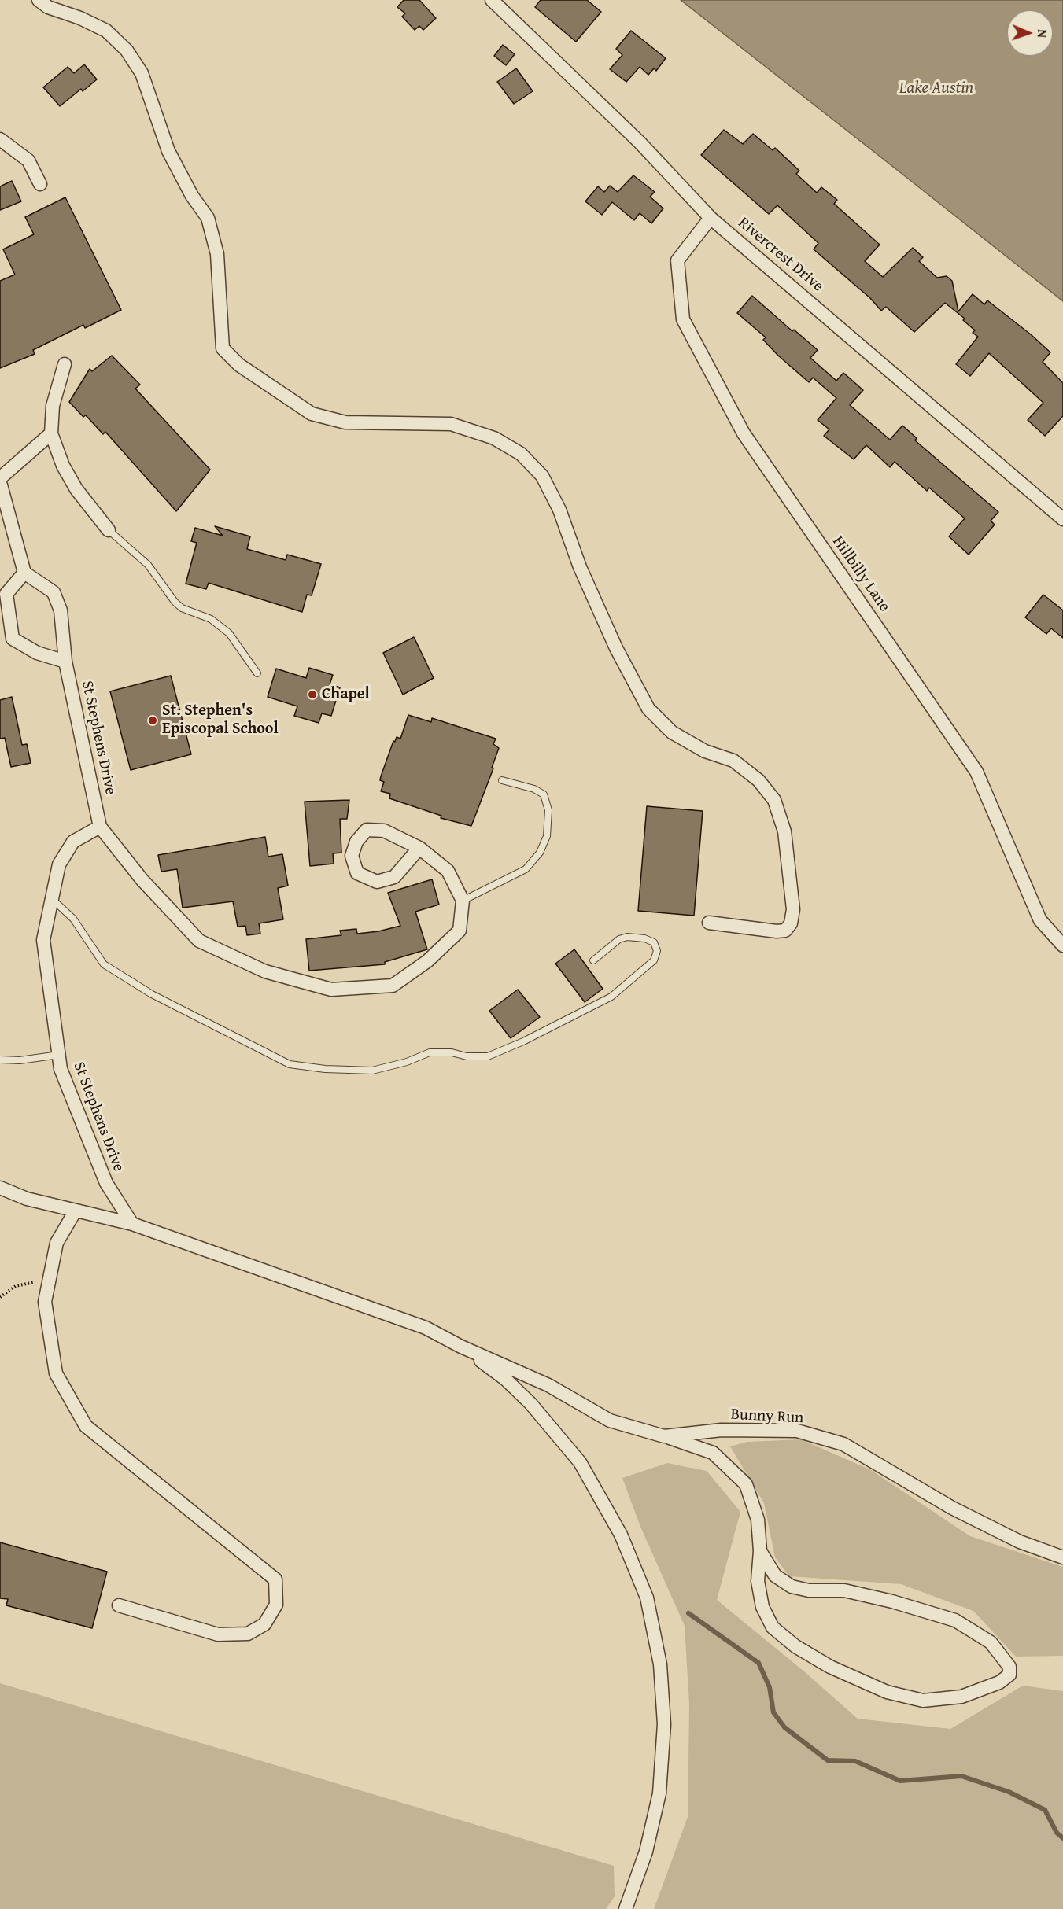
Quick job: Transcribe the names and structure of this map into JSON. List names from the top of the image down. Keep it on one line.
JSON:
{"streets":{"street":["Rivercrest Drive","Hillbilly Lane","St Stephens Drive","Bunny Run"]},"crossings":[["Rivercrest Drive","Hillbilly Lane"]],"water":["Lake Austin"],"places":["Chapel","St. Stephen's Episcopal School"],"north":"right"}
